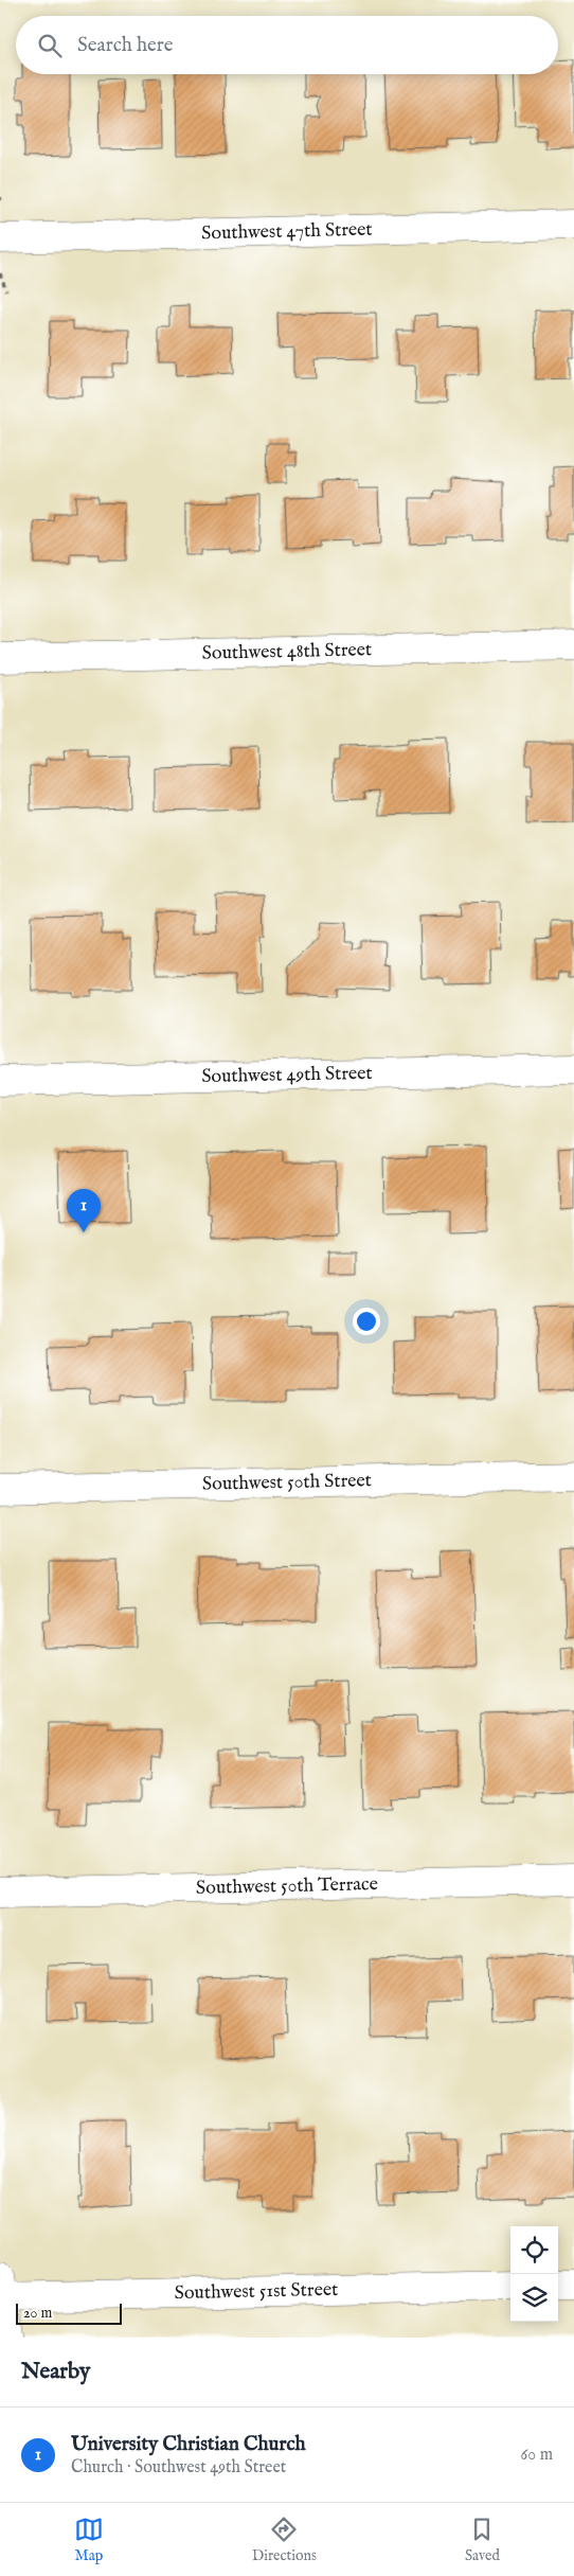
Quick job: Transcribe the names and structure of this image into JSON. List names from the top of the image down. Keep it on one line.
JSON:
{"streets":{"street":["Southwest 47th Street","Southwest 48th Street","Southwest 49th Street","Southwest 50th Street","Southwest 50th Terrace","Southwest 51st Street"]},"scale_bar":"20 m","page":{"search":"Search here","pins":"1","scale":"20 m","heading":"Nearby","list":[{"mark":"1","name":"University Christian Church","note":"Church · Southwest 49th Street","value":"60 m"}],"nav":["Map","Directions","Saved"]}}
